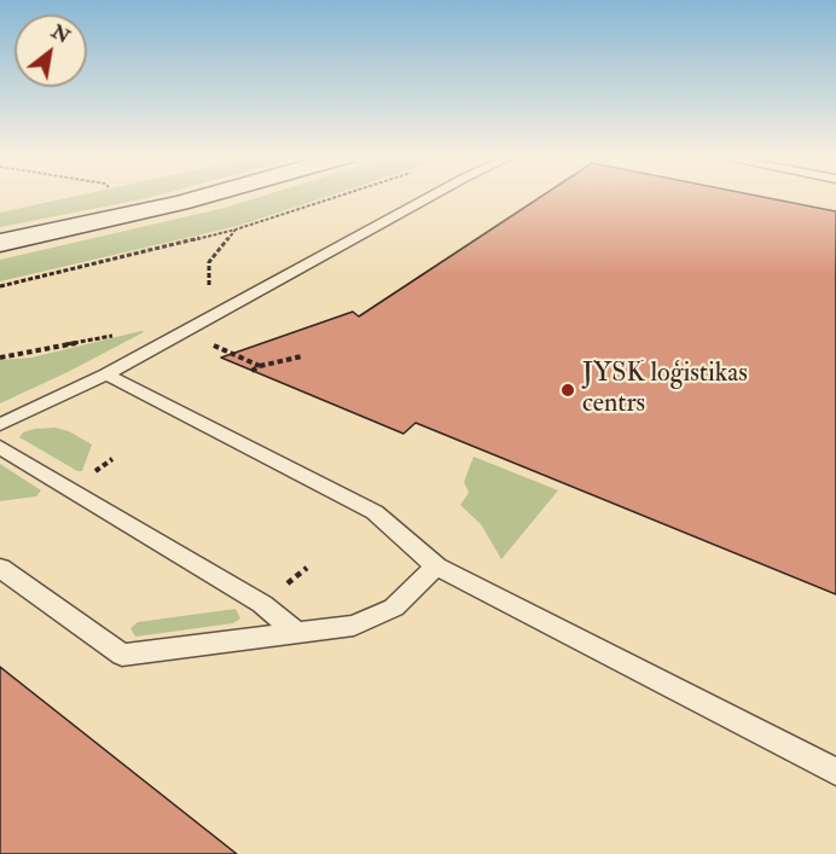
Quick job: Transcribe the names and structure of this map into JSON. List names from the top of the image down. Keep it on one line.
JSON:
{"places":["JYSK loģistikas centrs"],"north":"top right"}
